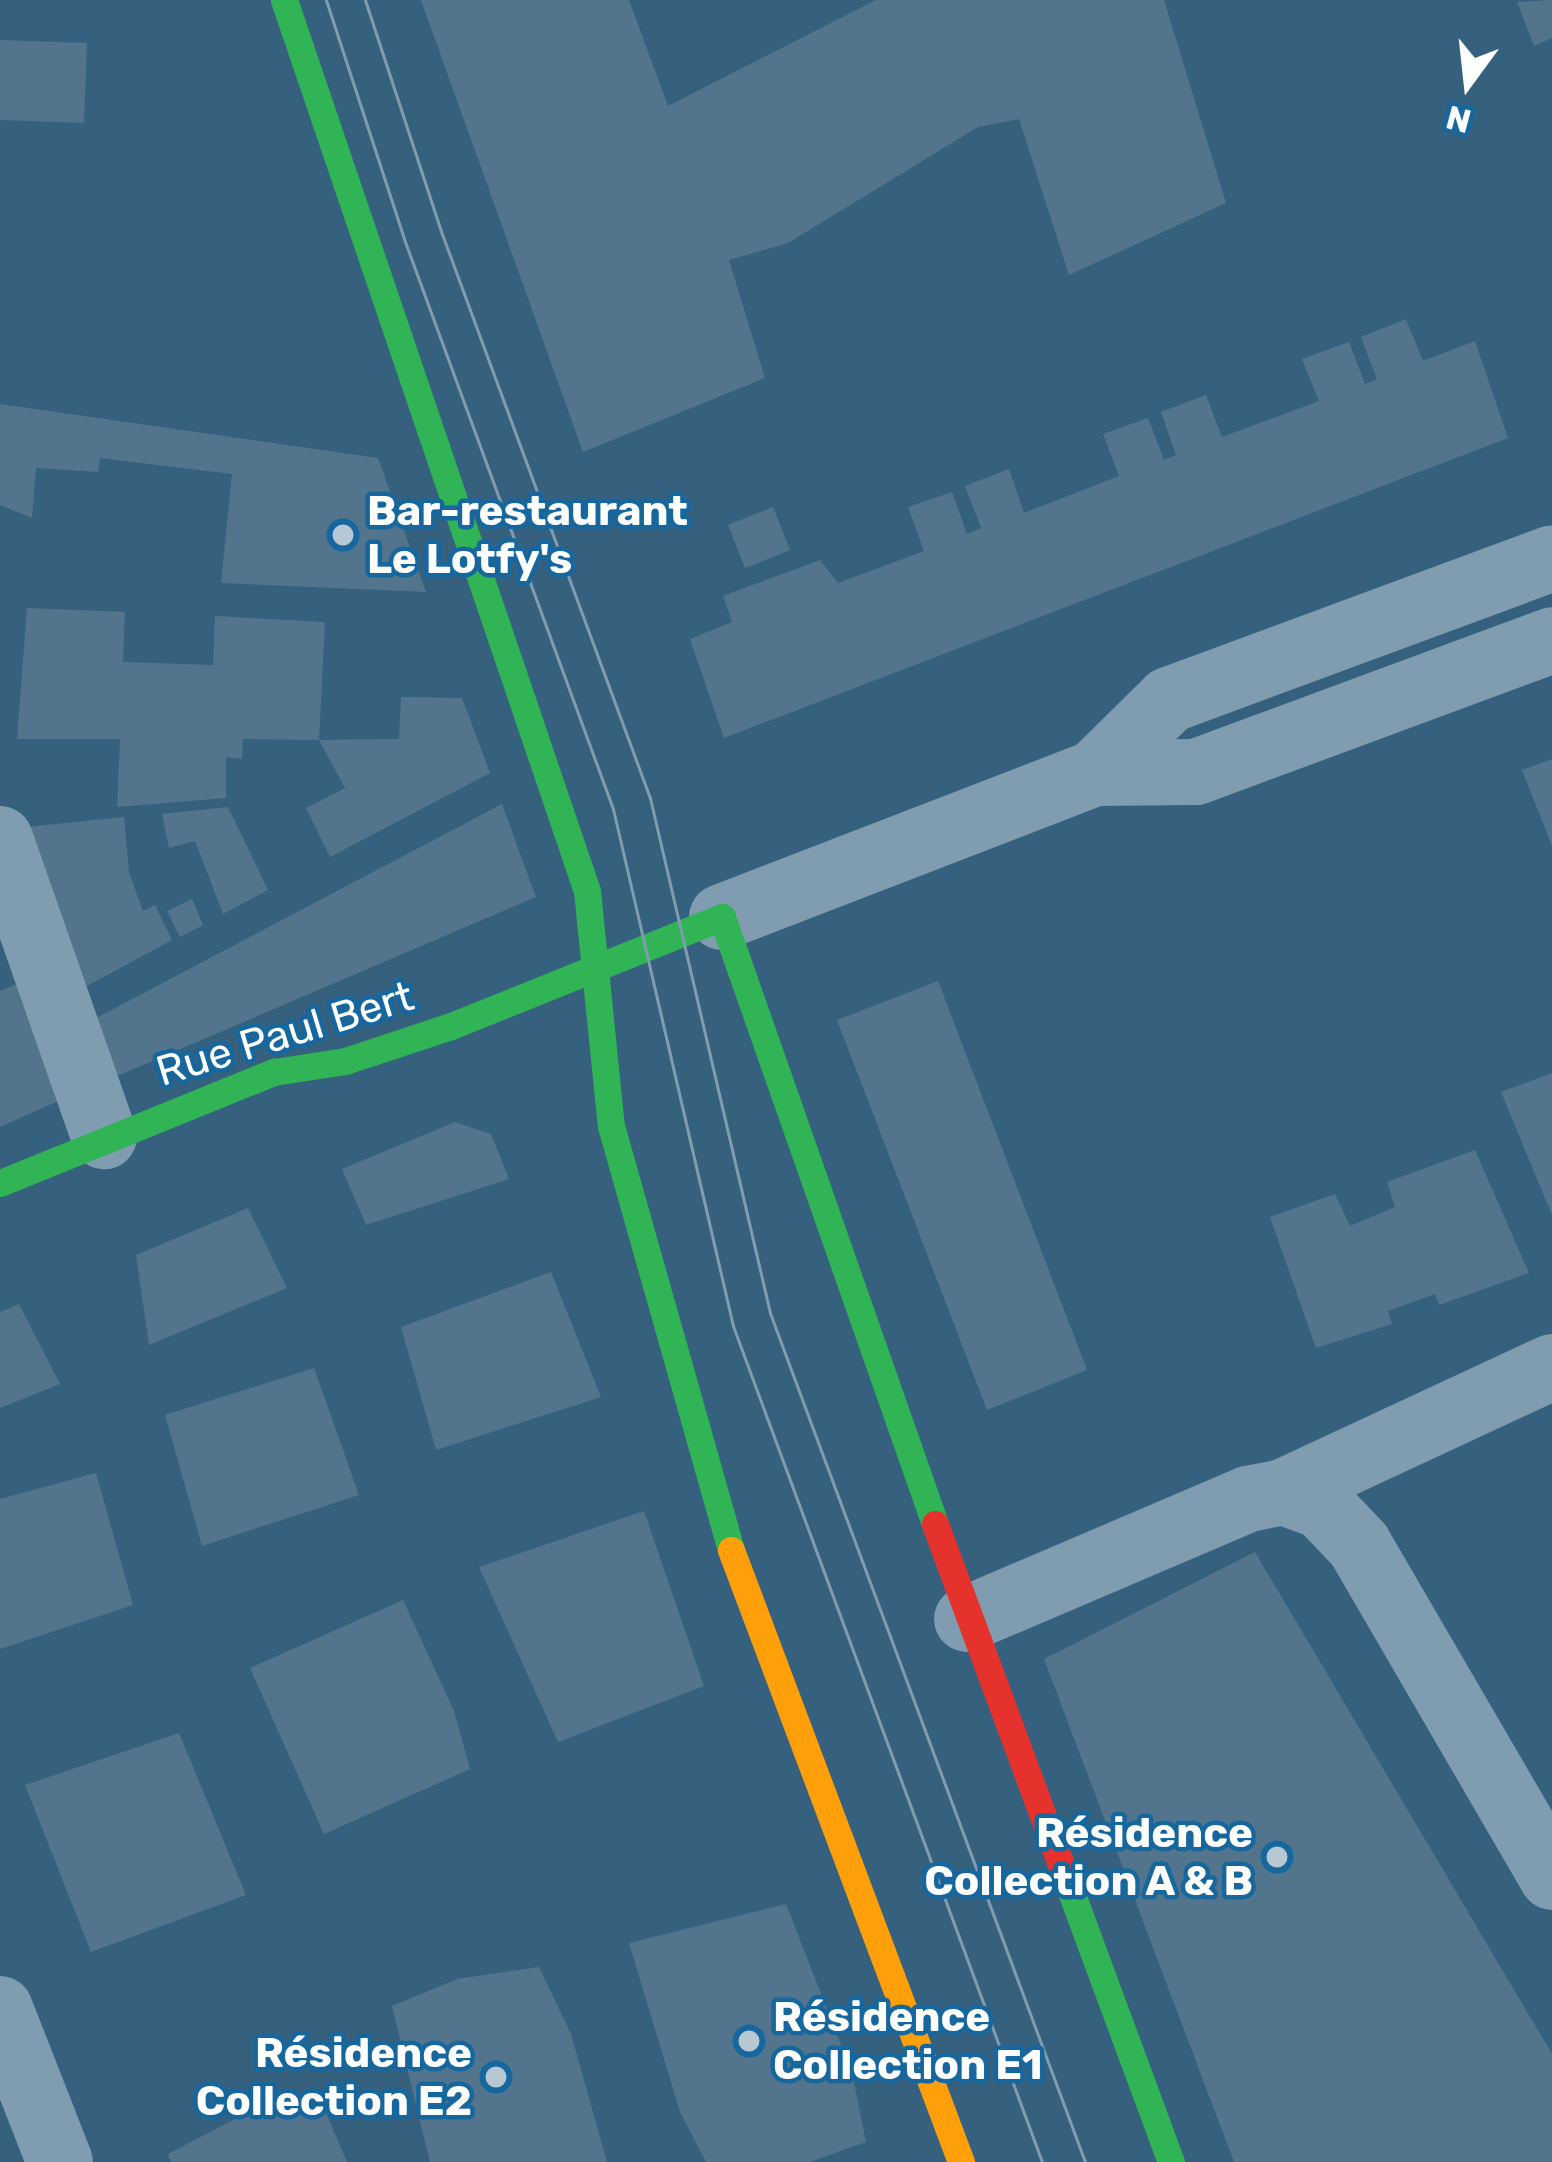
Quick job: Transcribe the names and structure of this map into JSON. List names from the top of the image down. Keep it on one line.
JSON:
{"streets":{"main road":["Rue Paul Bert"]},"places":["Bar-restaurant Le Lotfy's","Résidence Collection A & B","Résidence Collection E1","Résidence Collection E2"],"north":"bottom"}
